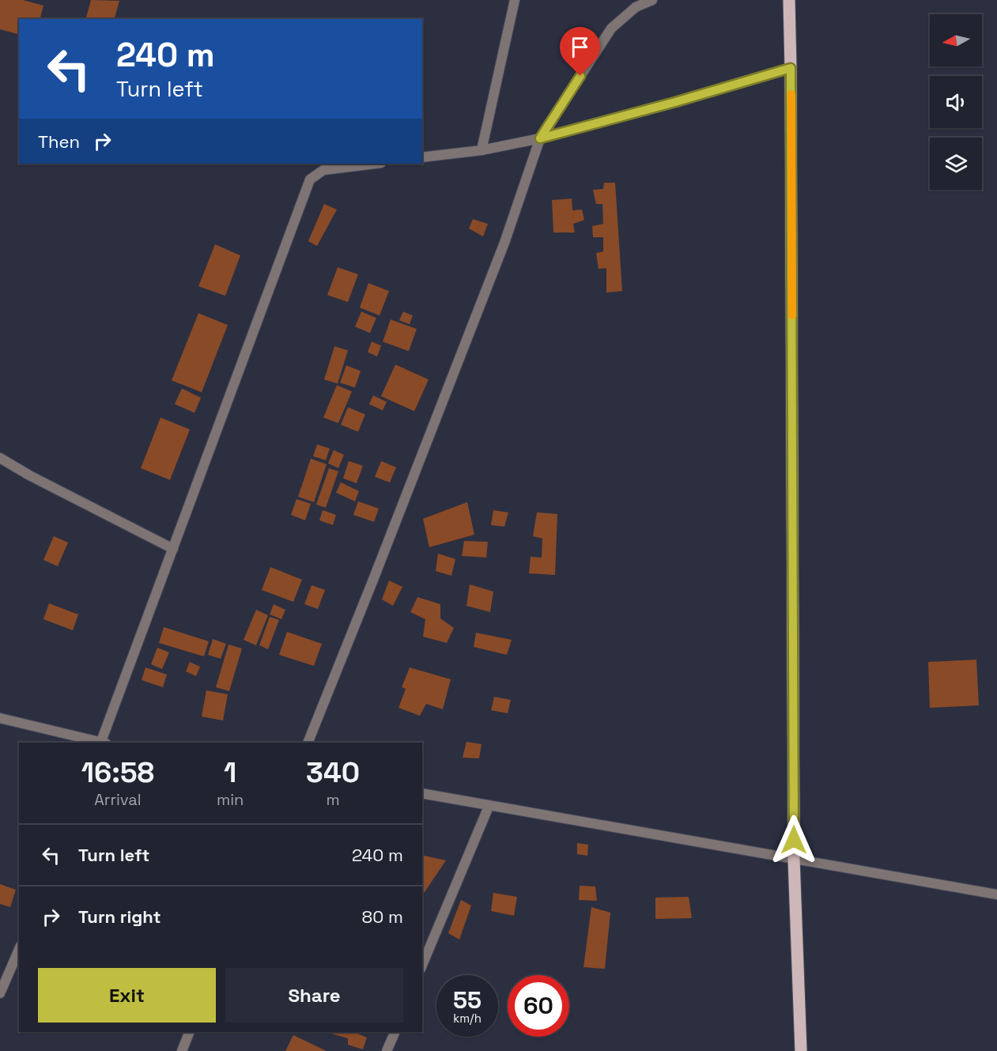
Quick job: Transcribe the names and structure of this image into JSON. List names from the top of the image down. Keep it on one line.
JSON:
{"north":"left","page":{"turn":["240 m","Turn left"],"then":"Then","eta":["16:58","Arrival","1","min","340","m"],"list":[{"name":"Turn left","value":"240 m"},{"name":"Turn right","value":"80 m"}],"buttons":["Exit","Share"],"speed":"55 km/h","limit":"60"}}
